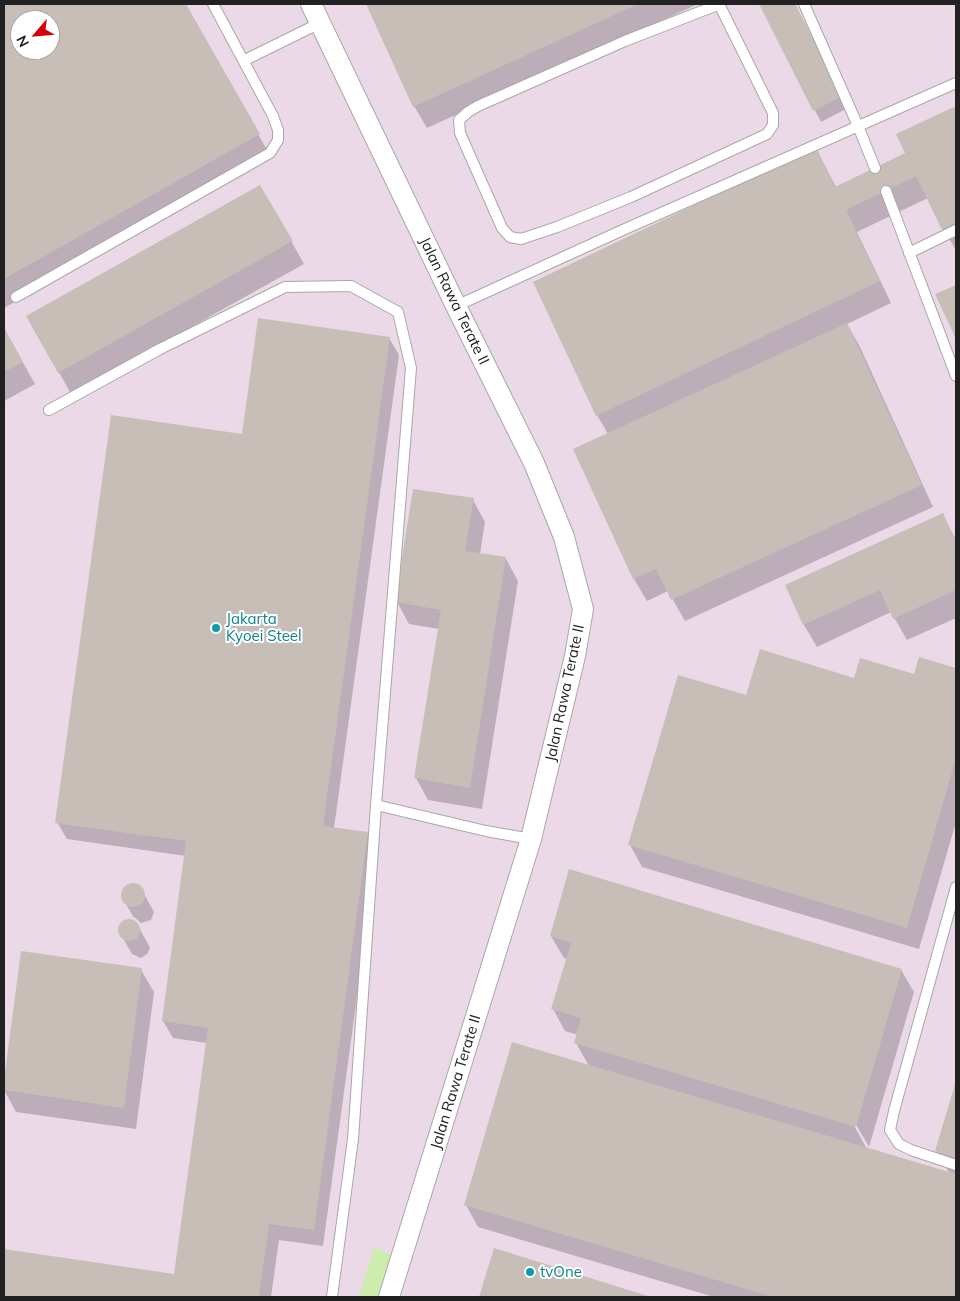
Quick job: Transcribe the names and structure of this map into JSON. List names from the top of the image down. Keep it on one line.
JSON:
{"streets":{"street":["Jalan Rawa Terate II"]},"places":["Jakarta Kyoei Steel","tvOne"],"north":"bottom left"}
